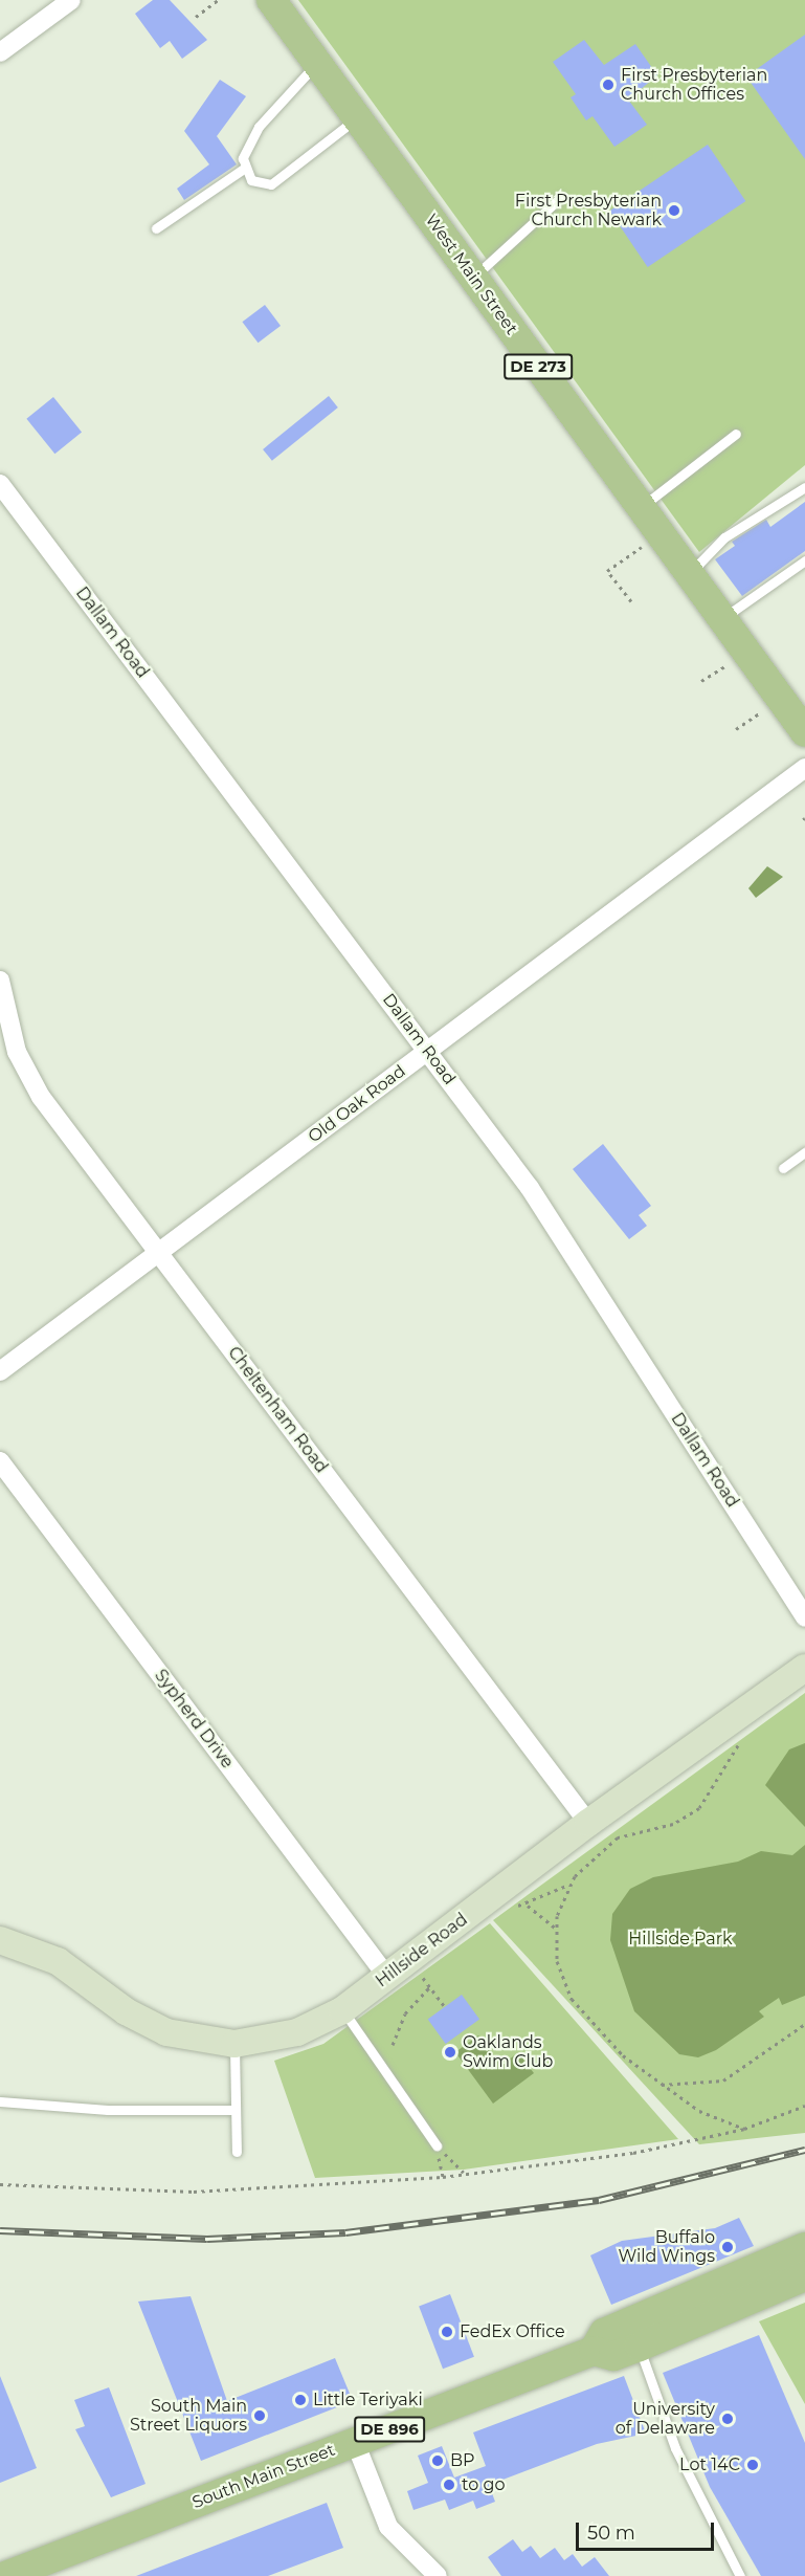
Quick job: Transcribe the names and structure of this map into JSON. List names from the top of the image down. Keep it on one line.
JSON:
{"streets":{"main road":["West Main Street","DE 273","DE 896","South Main Street"],"street":["Dallam Road","Old Oak Road","Cheltenham Road","Sypherd Drive","Hillside Road"]},"crossings":[["Dallam Road","Old Oak Road"],["Old Oak Road","Cheltenham Road"],["Cheltenham Road","Hillside Road"],["Sypherd Drive","Hillside Road"]],"parks":["Hillside Park"],"places":["First Presbyterian Church Offices","First Presbyterian Church Newark","Oaklands Swim Club","Buffalo Wild Wings","FedEx Office","Little Teriyaki","South Main Street Liquors","University of Delaware","BP","Lot 14C","to go"],"scale_bar":"50 m"}
